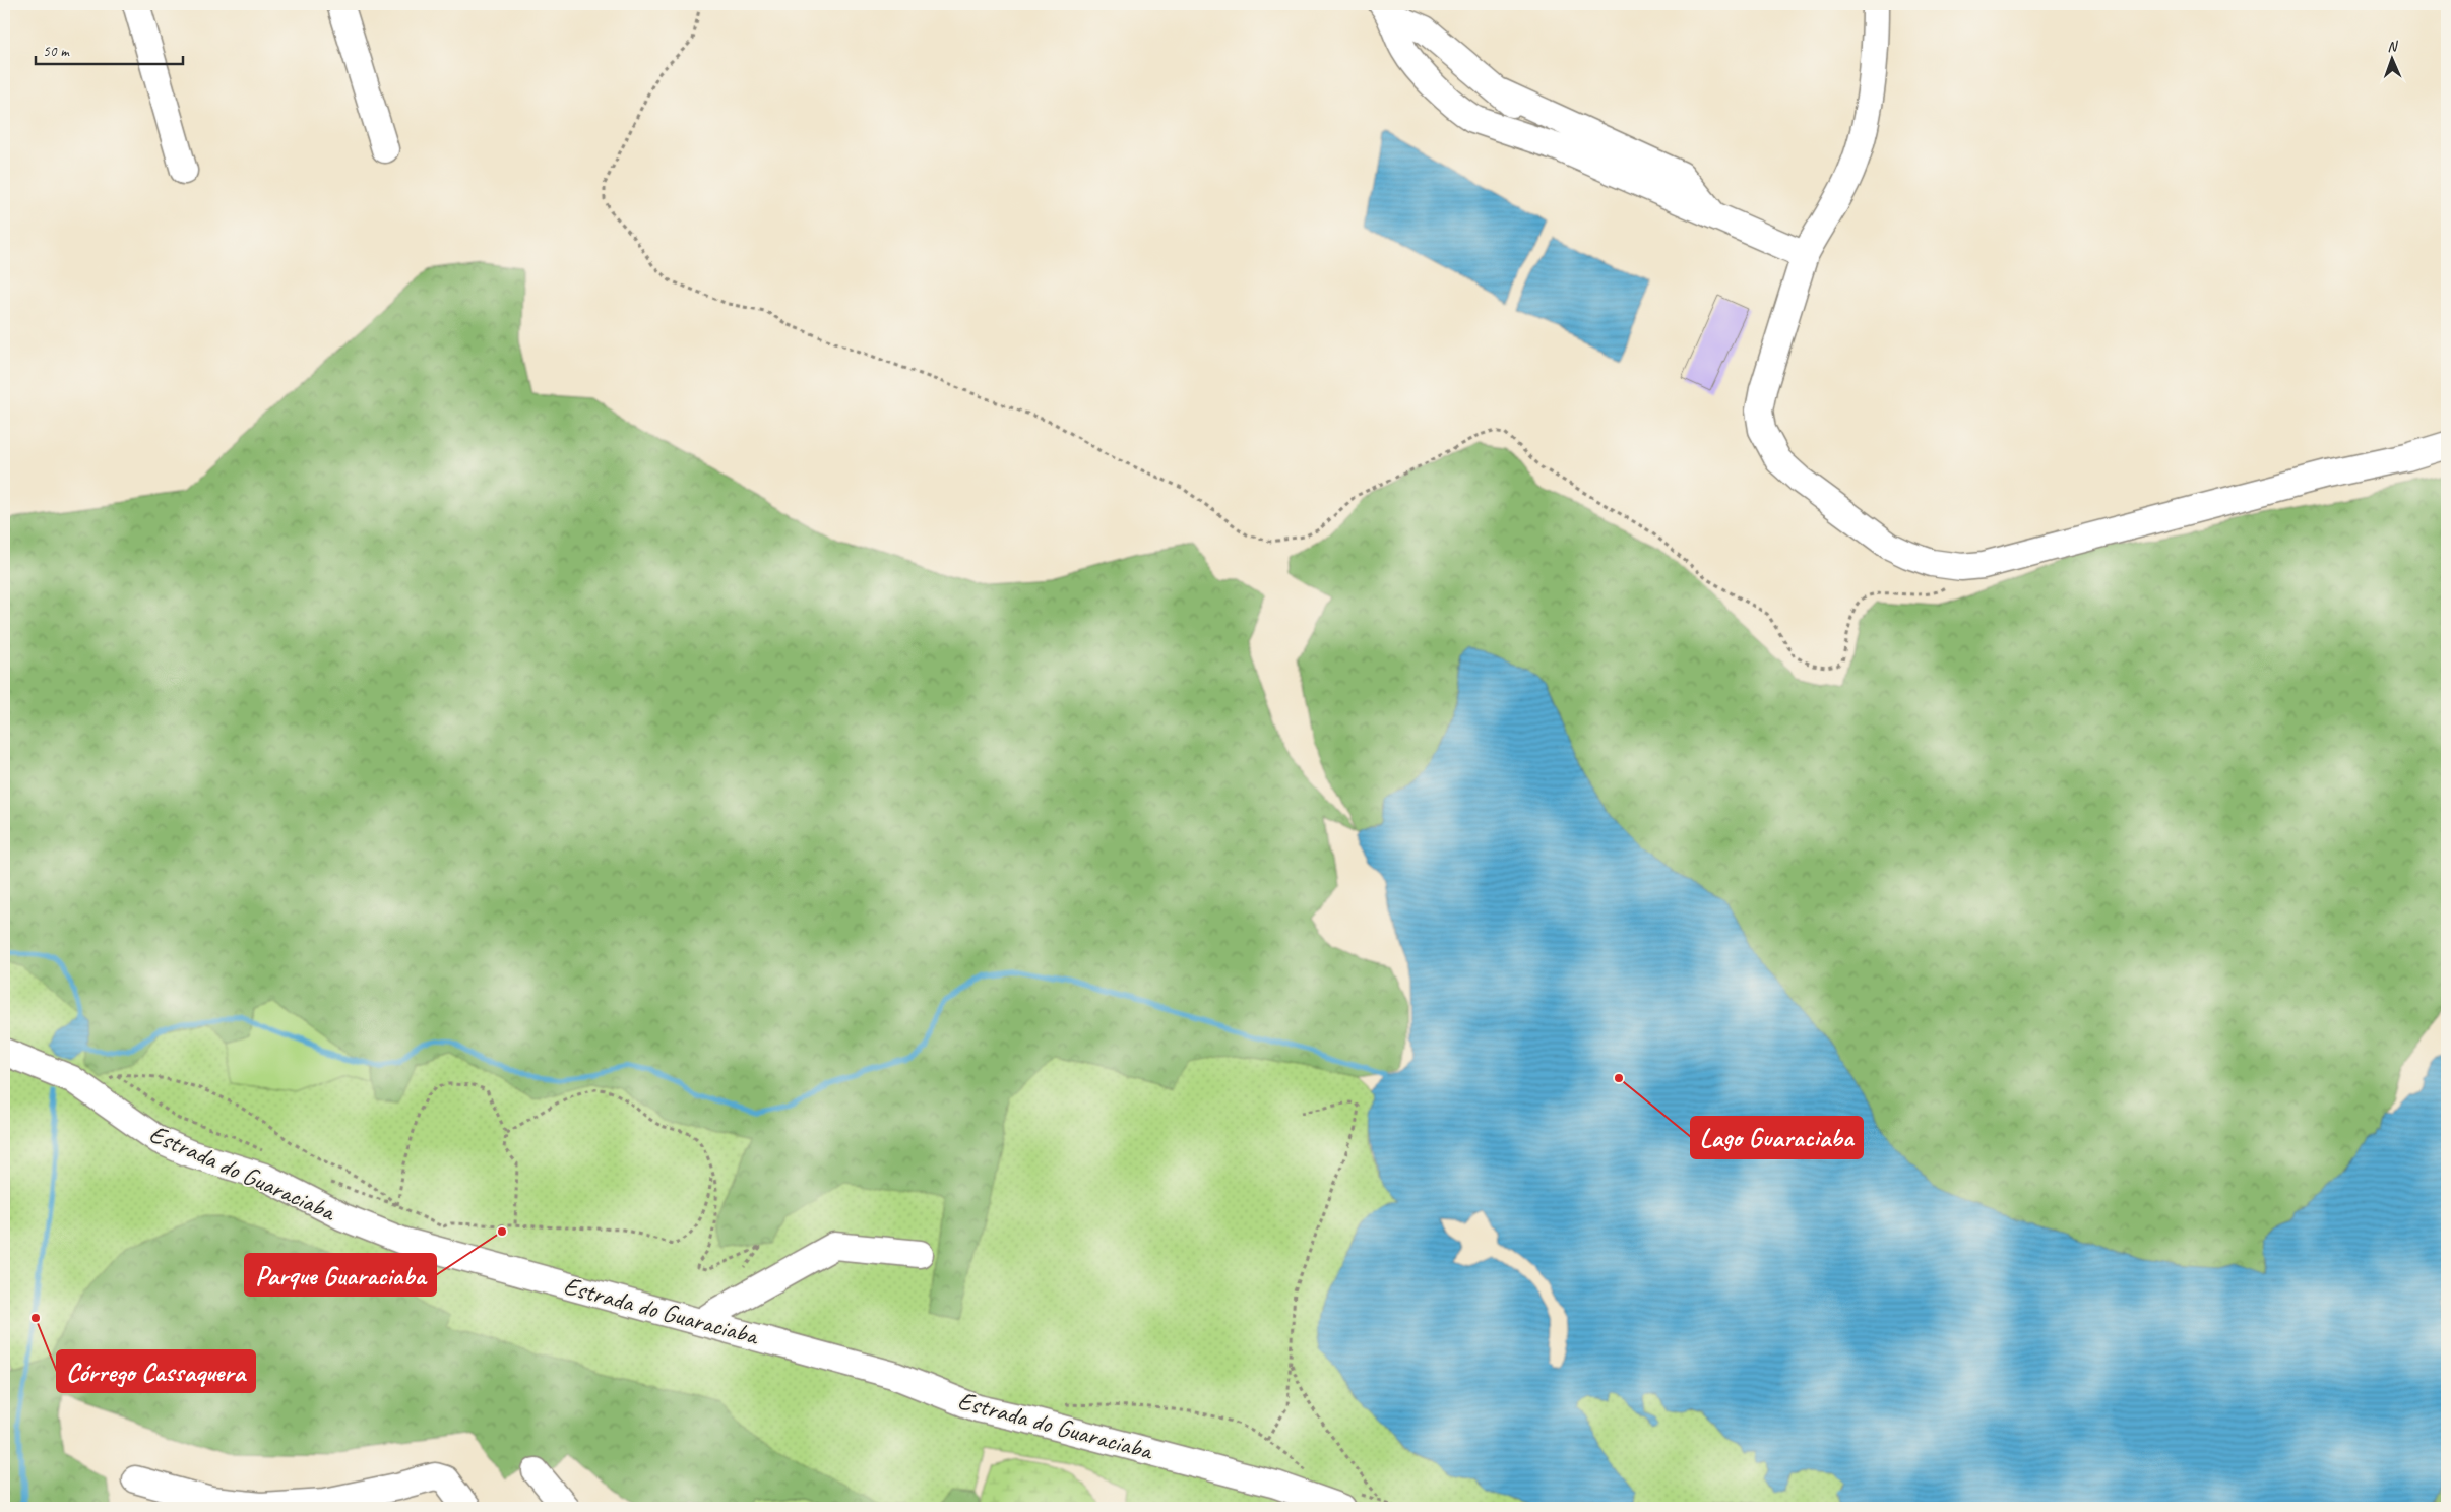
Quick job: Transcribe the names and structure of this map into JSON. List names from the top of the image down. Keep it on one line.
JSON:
{"streets":{"street":["Estrada do Guaraciaba"]},"places":["Lago Guaraciaba","Parque Guaraciaba","Córrego Cassaquera"],"scale_bar":"50 m","north":"top"}
